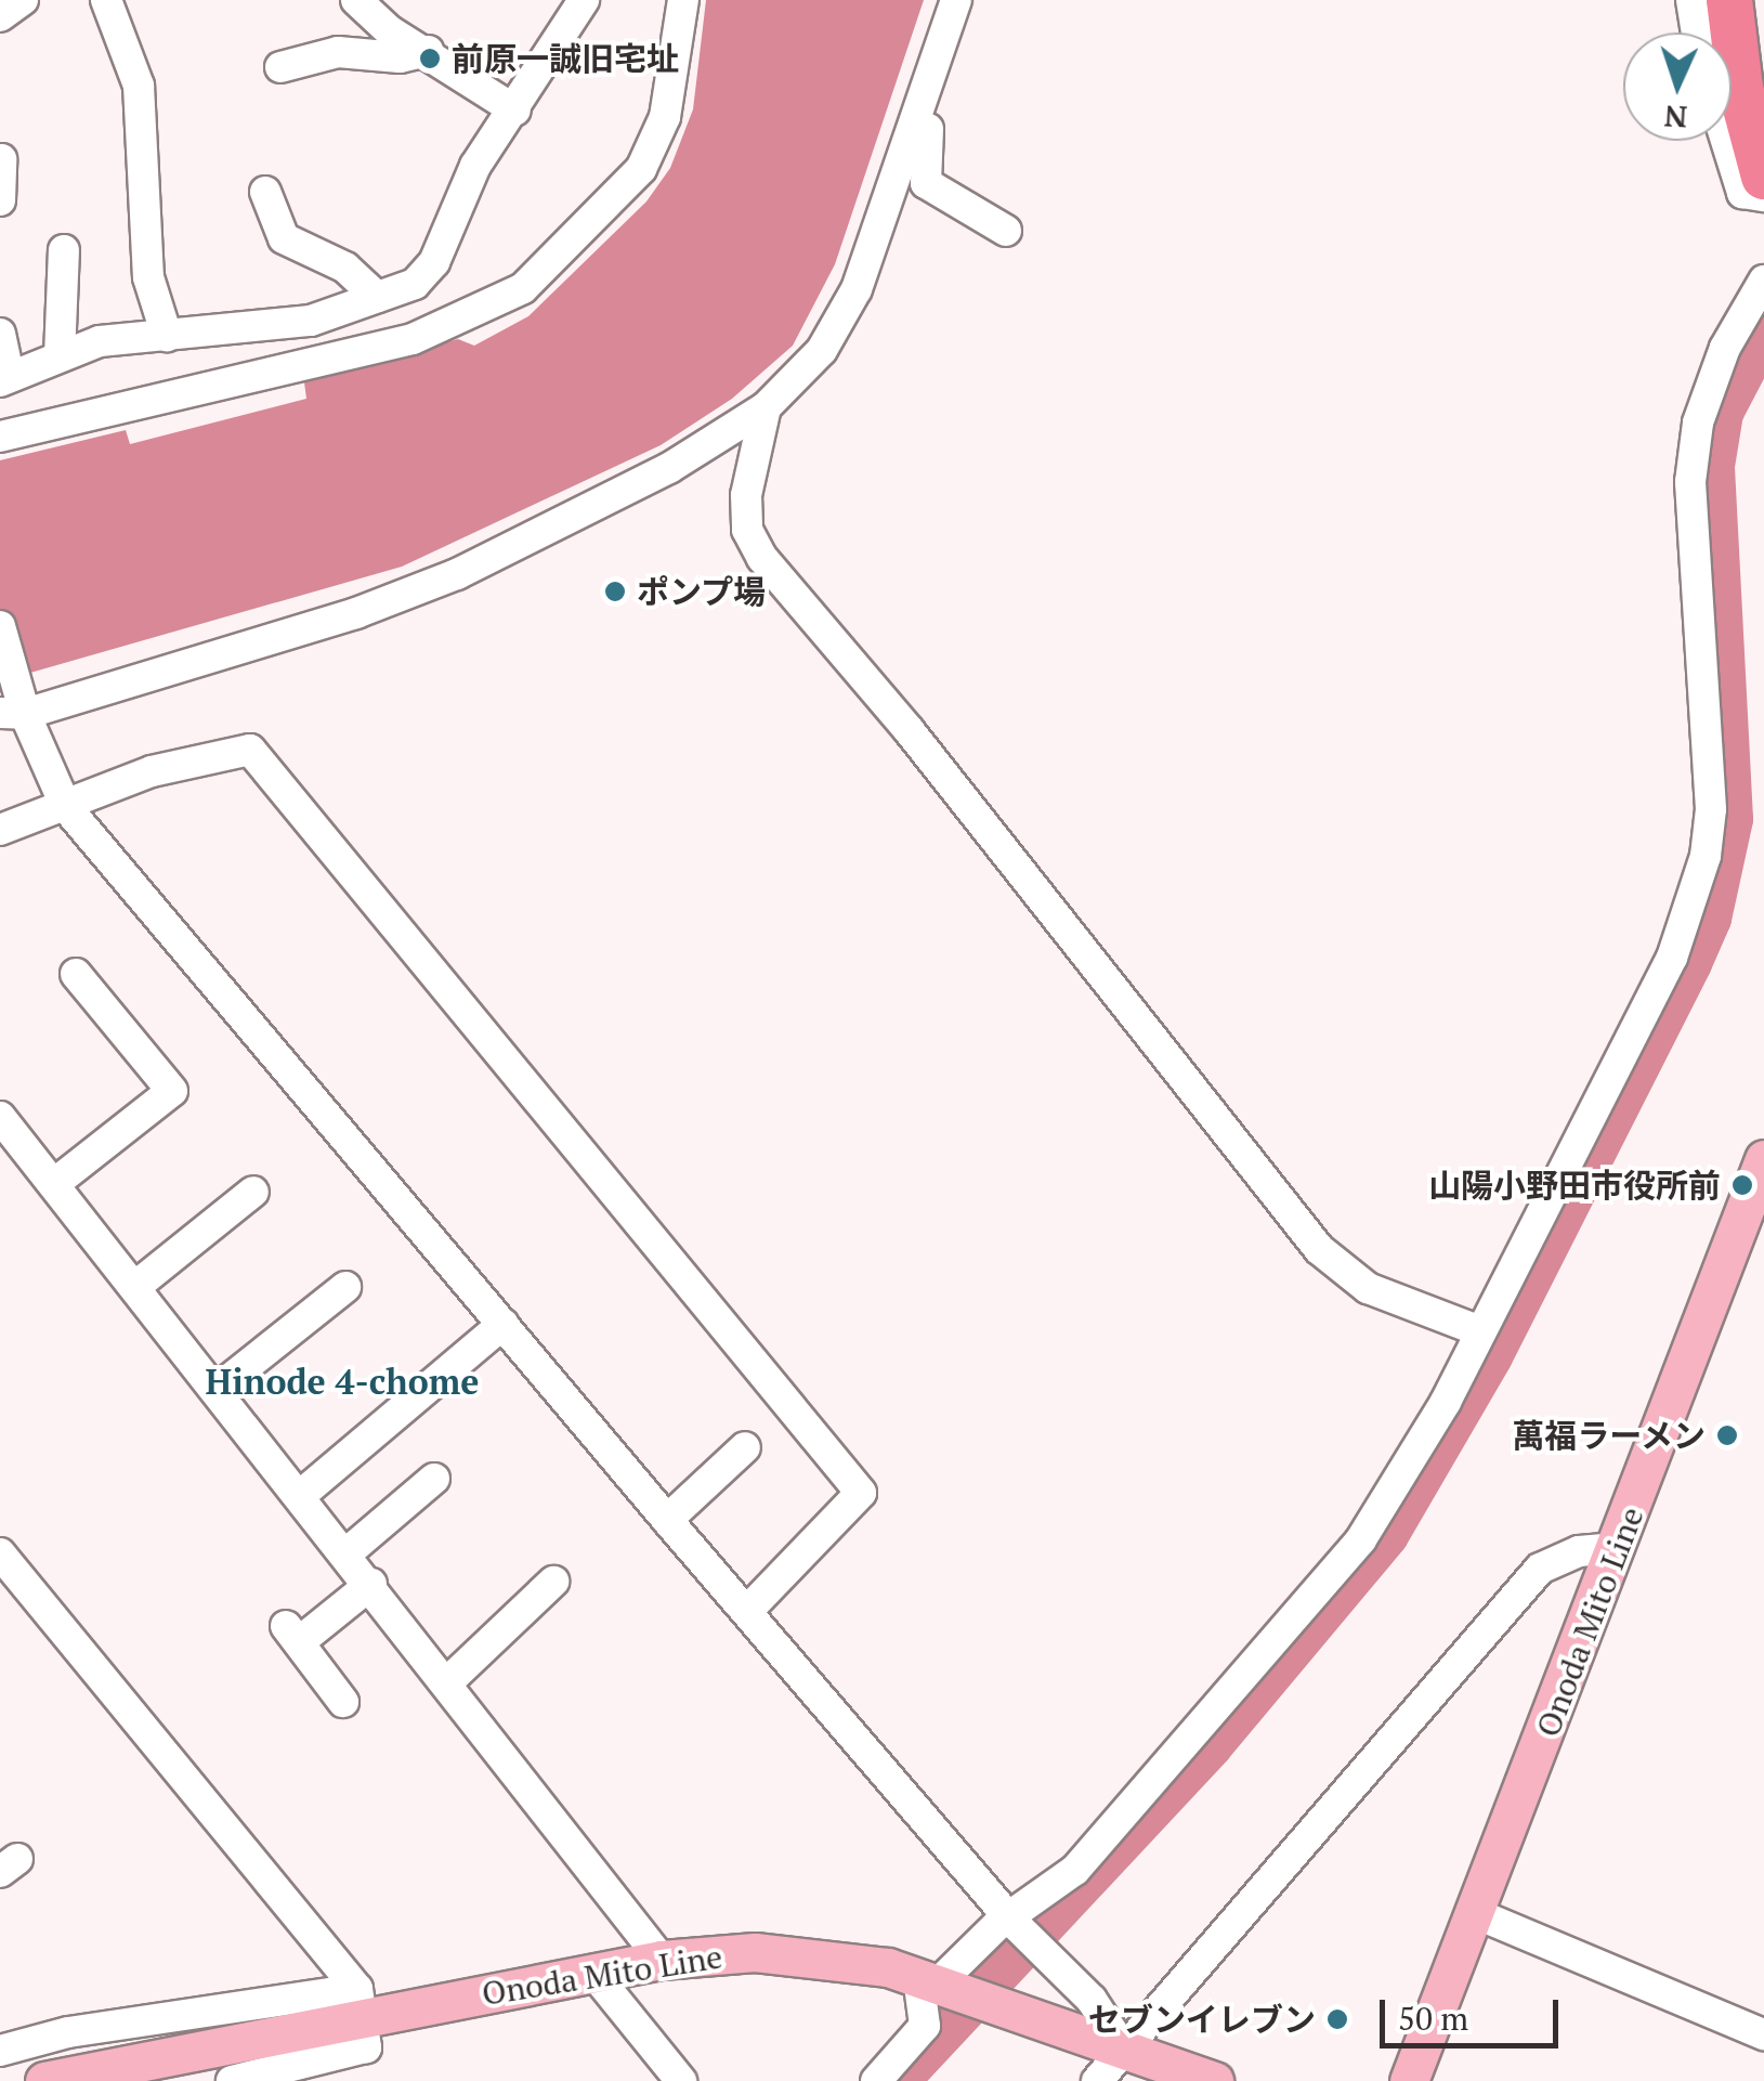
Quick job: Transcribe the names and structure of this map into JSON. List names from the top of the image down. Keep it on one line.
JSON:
{"streets":{"main road":["Onoda Mito Line"]},"districts":["Hinode 4-chome"],"places":["前原一誠旧宅址","ポンプ場","山陽小野田市役所前","萬福ラーメン","セブンイレブン"],"scale_bar":"50 m","north":"bottom"}
